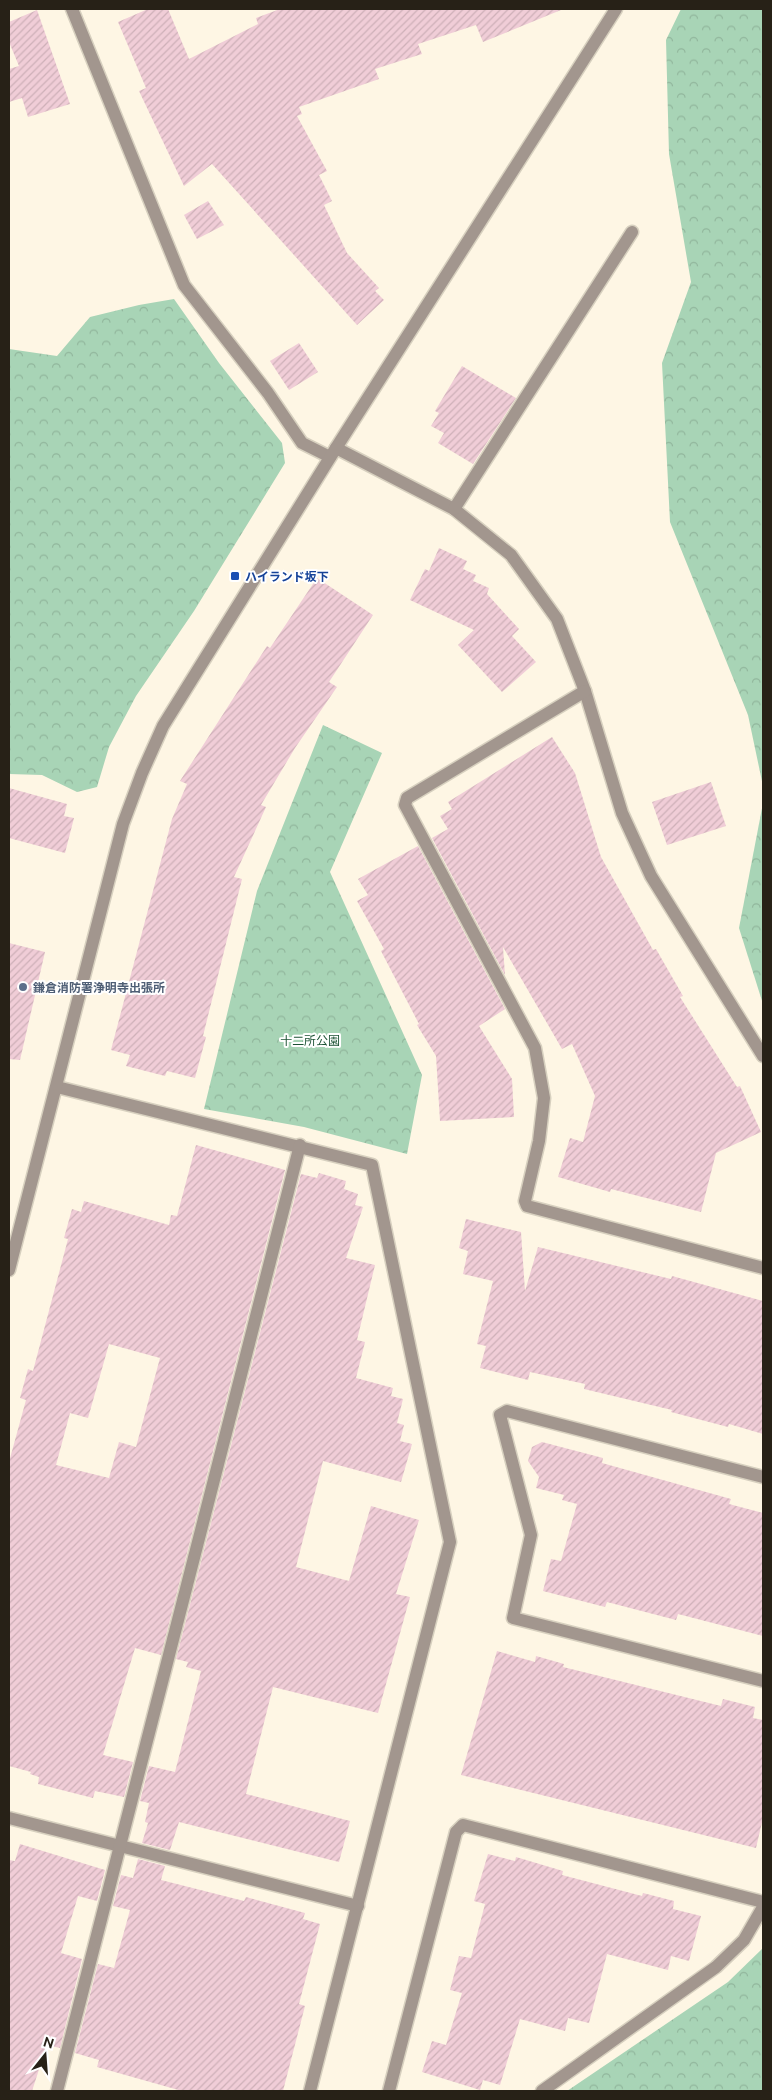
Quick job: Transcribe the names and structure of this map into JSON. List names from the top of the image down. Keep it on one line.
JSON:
{"parks":["十二所公園"],"places":{"transit":["ハイランド坂下"],"other":["鎌倉消防署浄明寺出張所"]},"north":"top"}
